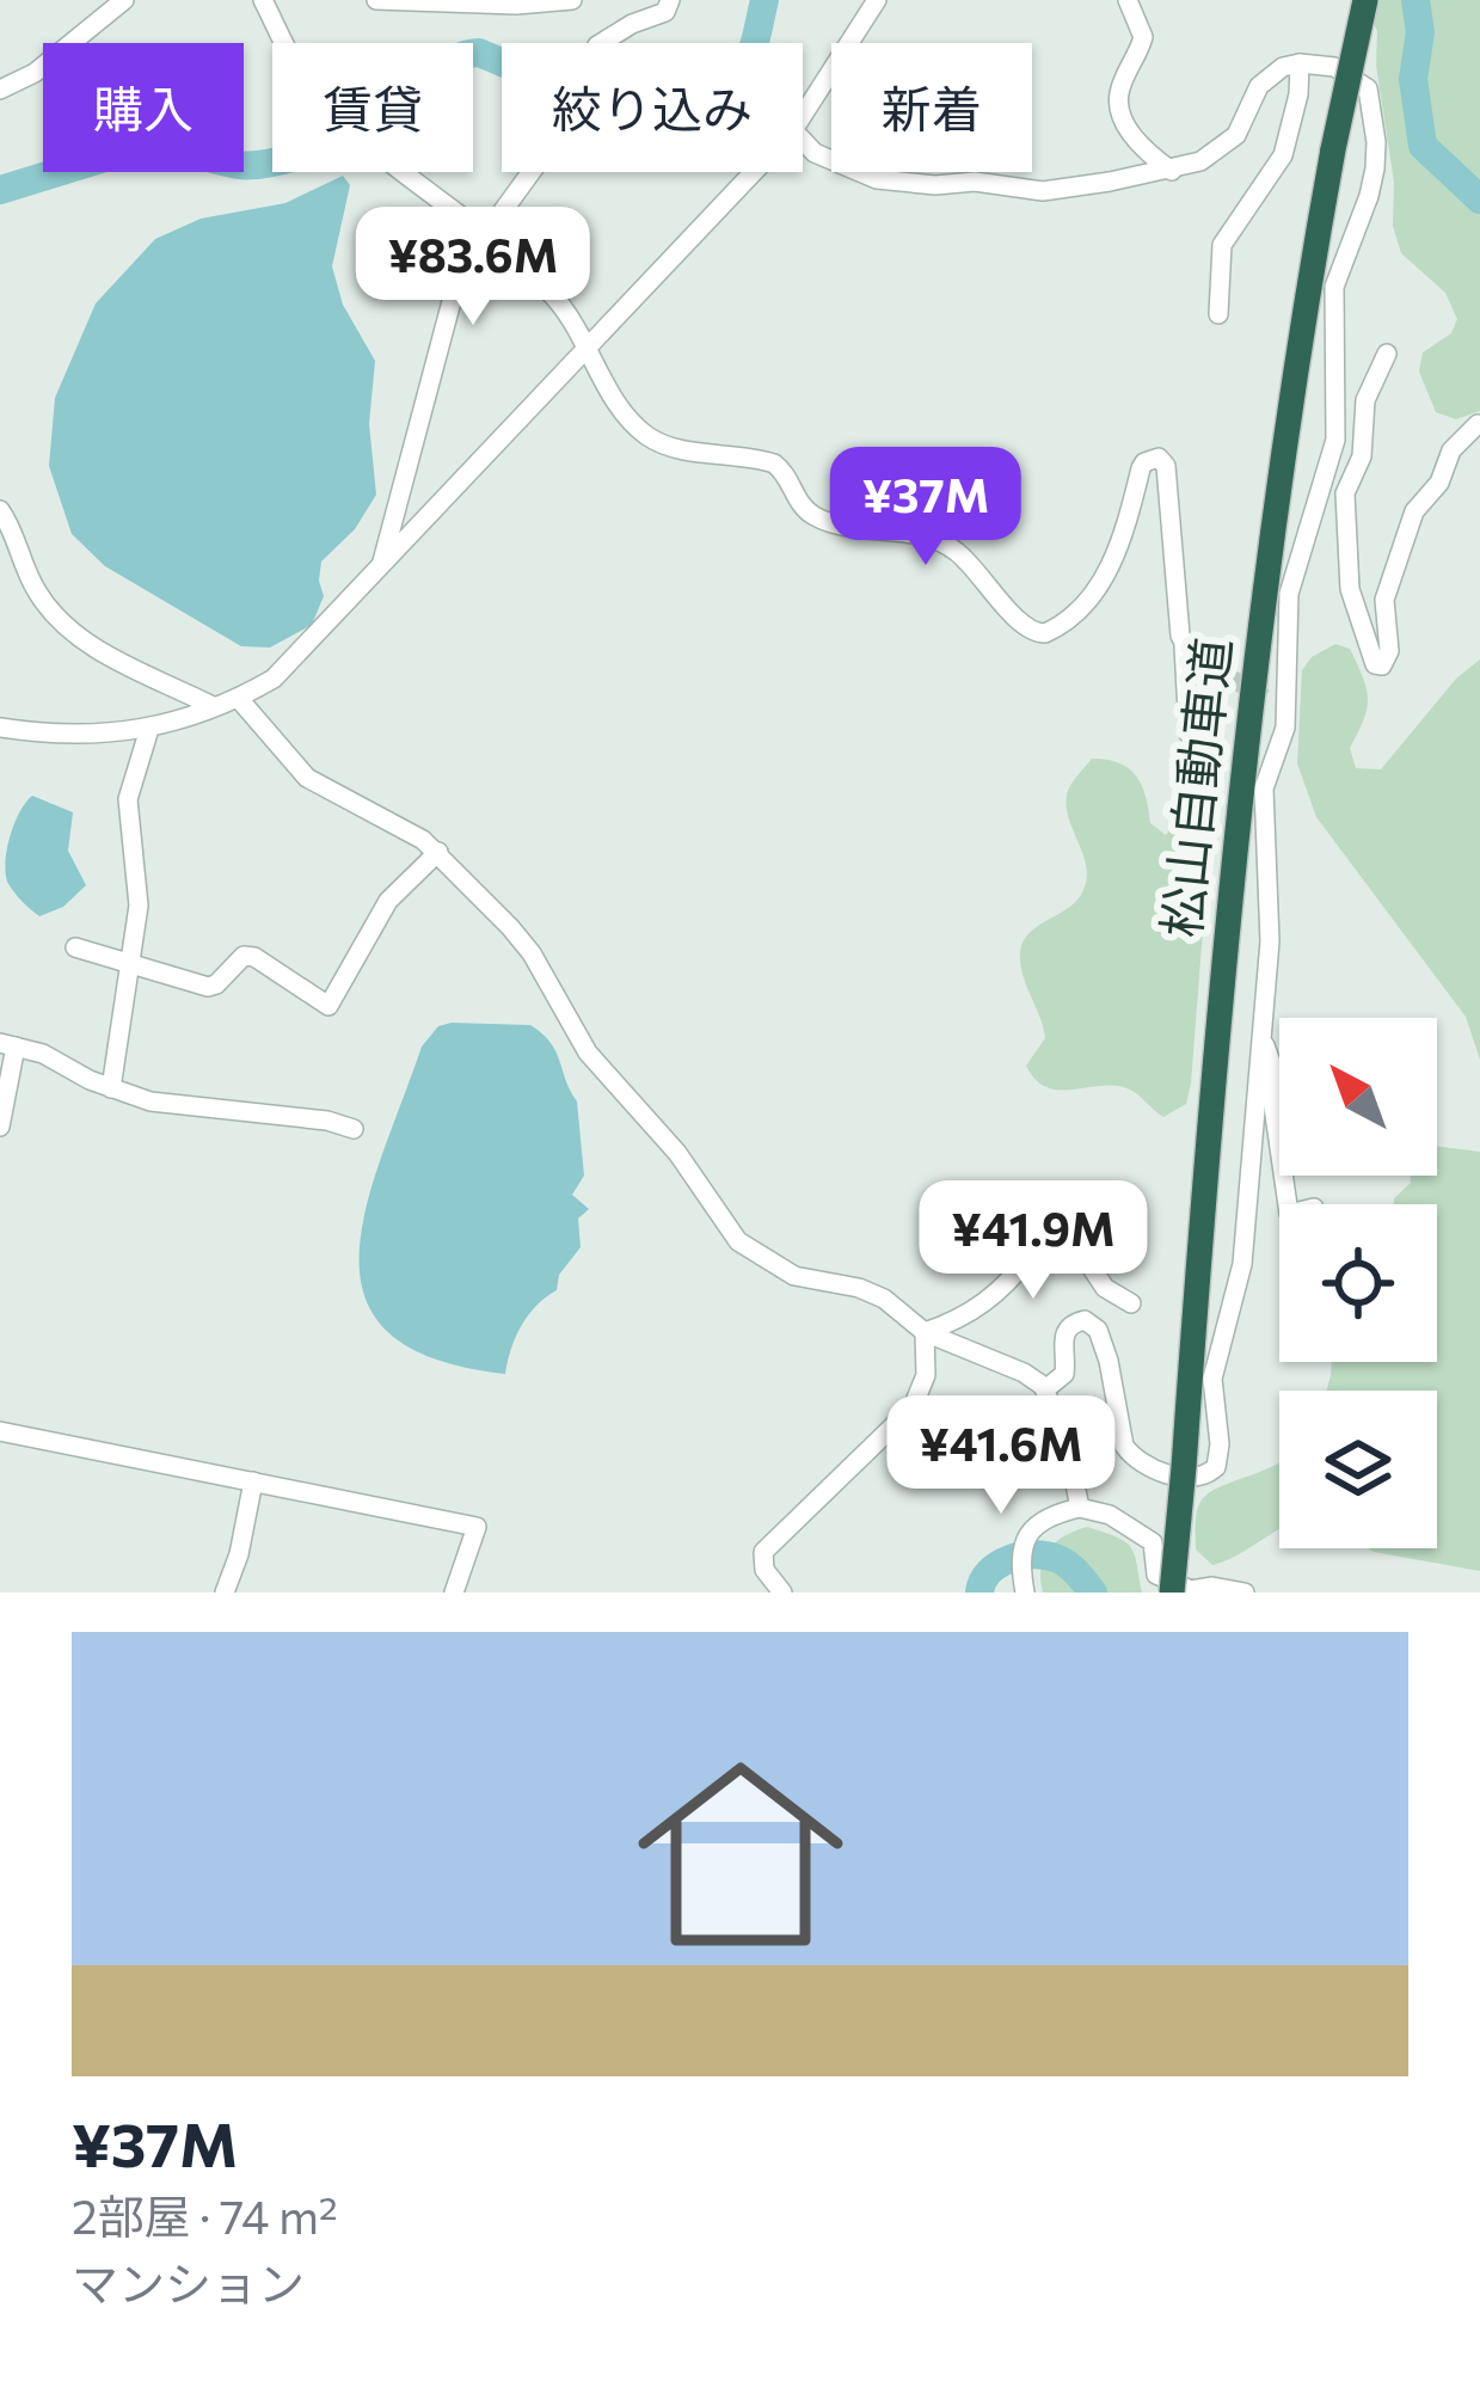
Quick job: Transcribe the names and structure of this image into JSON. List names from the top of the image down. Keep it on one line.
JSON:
{"streets":{"highway":["松山自動車道"]},"north":"top left","page":{"chip":["購入","賃貸","絞り込み","新着"],"price":["¥83.6M","¥37M","¥41.9M","¥41.6M"],"list":[{"name":"¥37M","note":"2部屋 · 74 m² · マンション"}]}}
